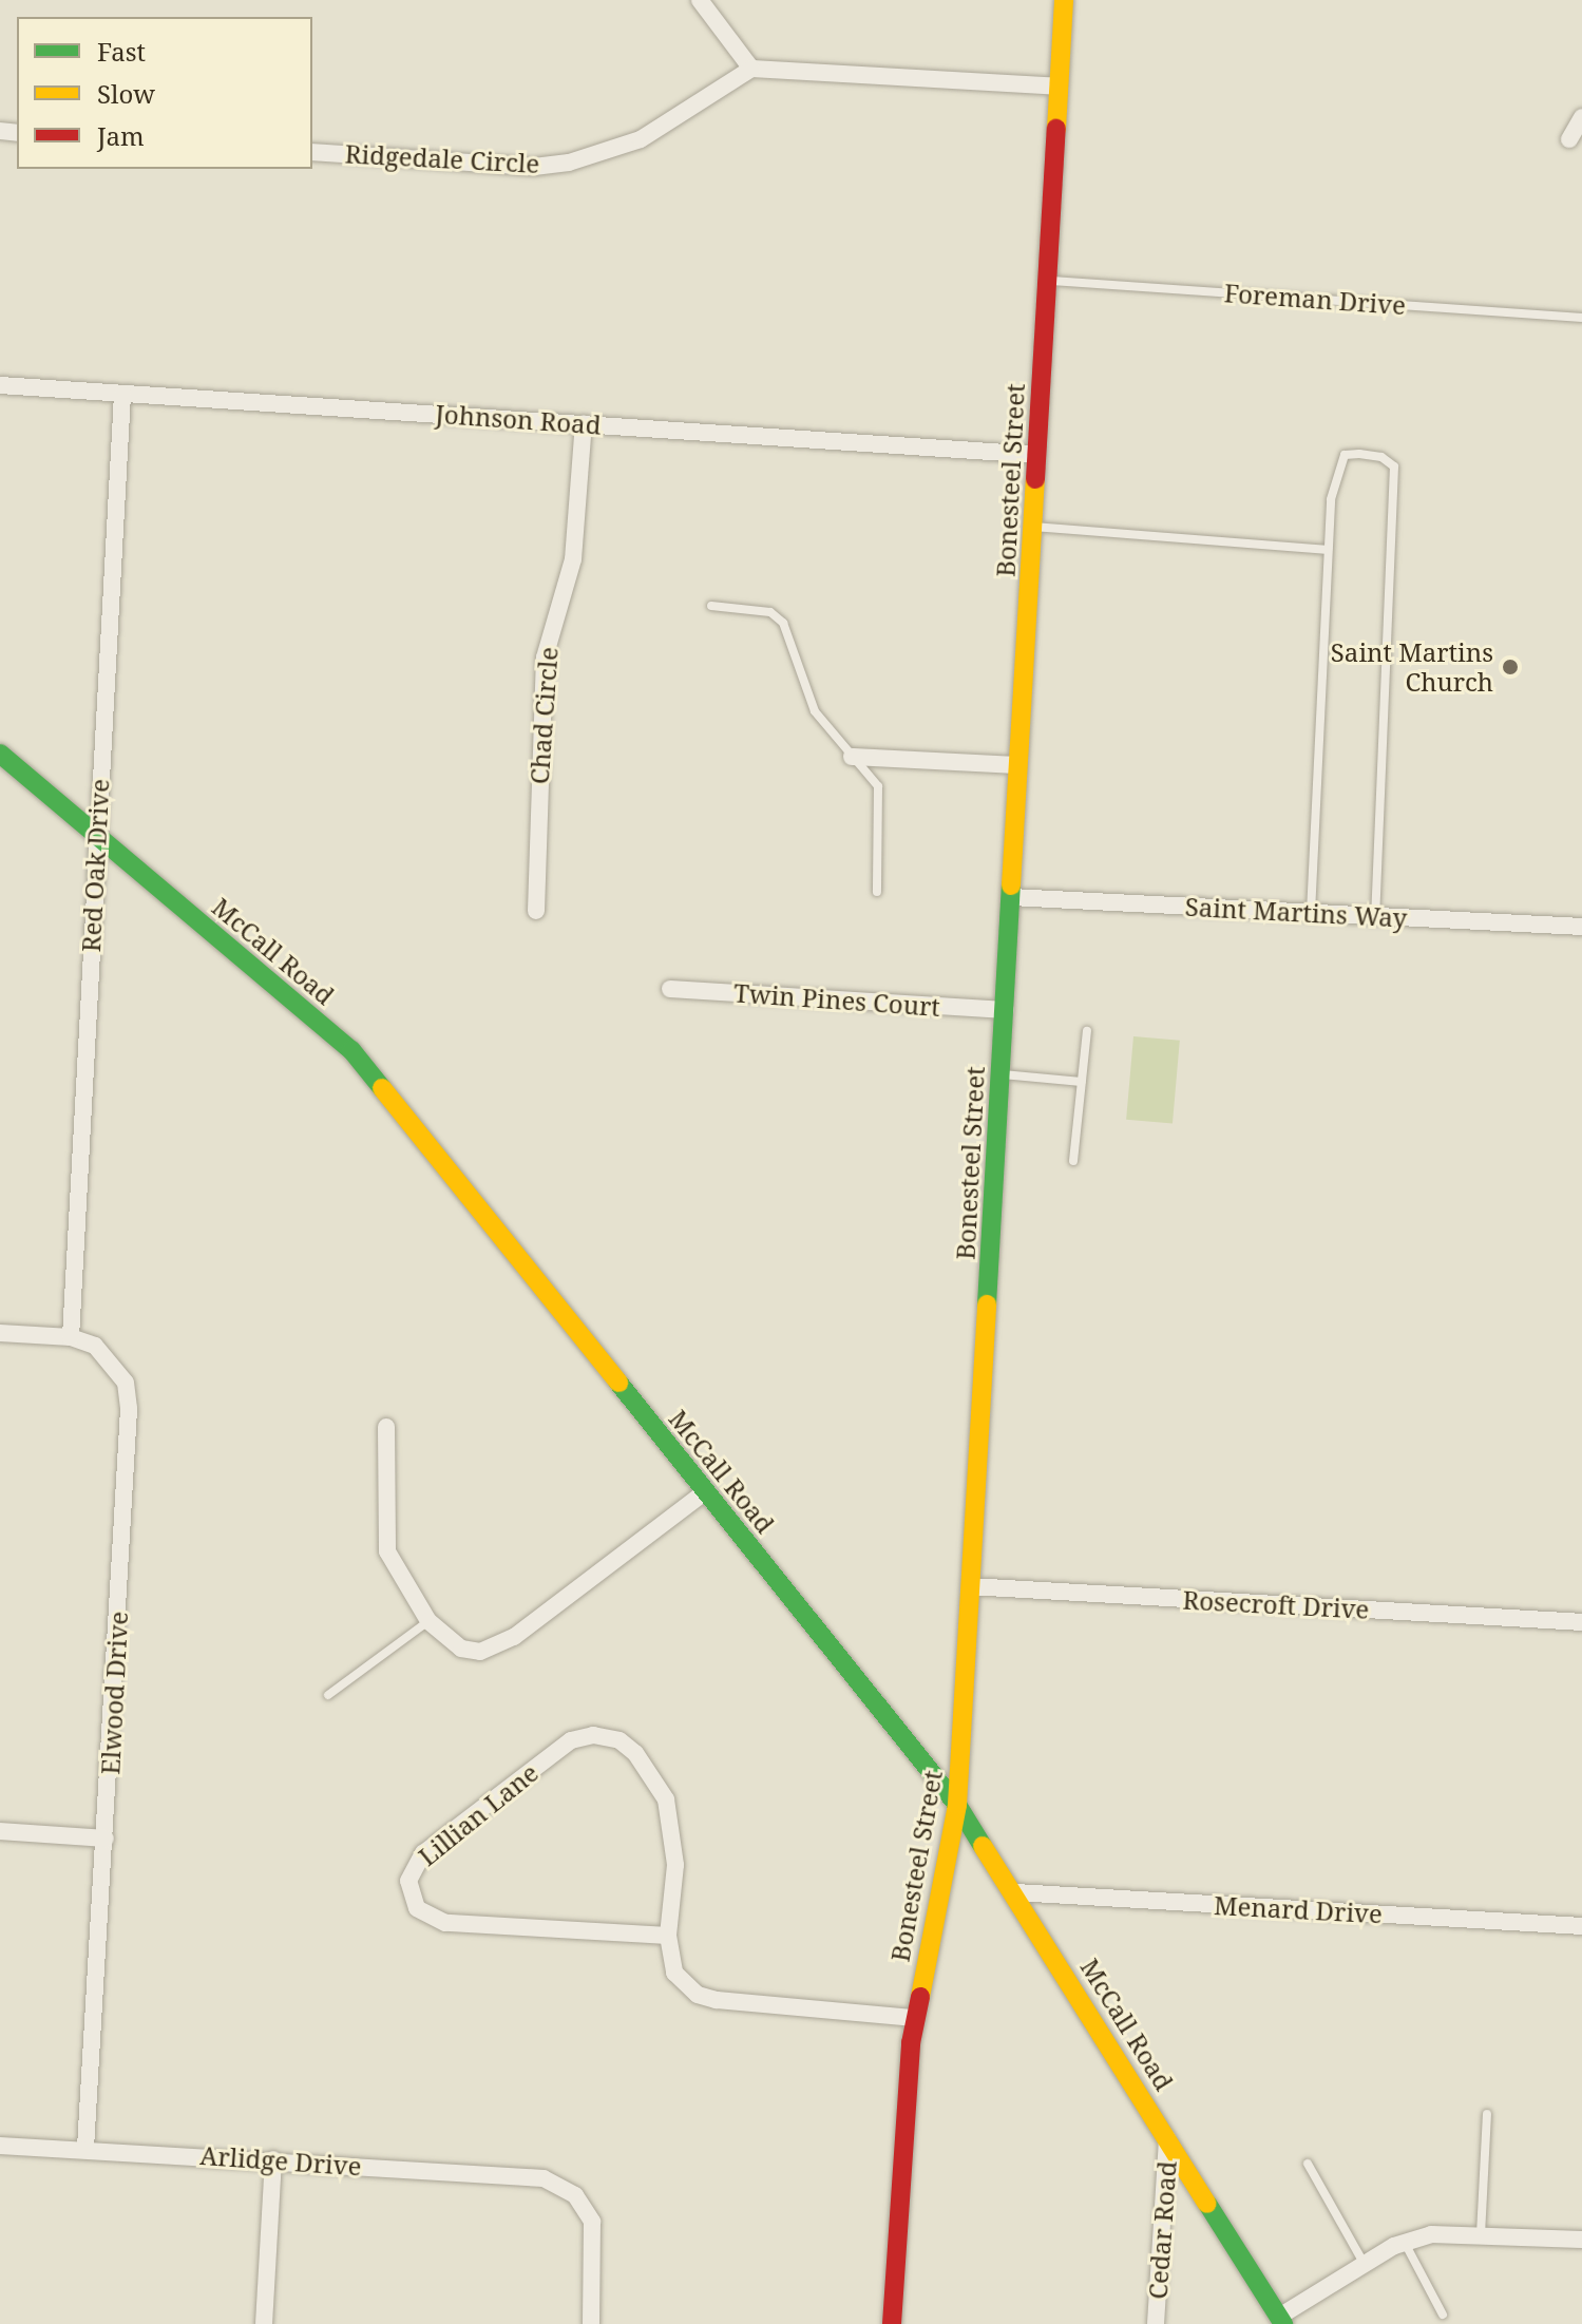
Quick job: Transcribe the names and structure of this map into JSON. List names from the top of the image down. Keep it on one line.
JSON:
{"streets":{"street":["Ridgedale Circle","Johnson Road","Bonesteel Street","Chad Circle","Red Oak Drive","Saint Martins Way","McCall Road","Twin Pines Court","Rosecroft Drive","Elwood Drive","Lillian Lane","Menard Drive","Arlidge Drive","Cedar Road"],"lane":["Foreman Drive"]},"crossings":[["Foreman Drive","Bonesteel Street"],["Johnson Road","Bonesteel Street"],["Johnson Road","Chad Circle"],["Johnson Road","Red Oak Drive"],["Bonesteel Street","Saint Martins Way"],["Bonesteel Street","McCall Road"],["Bonesteel Street","Twin Pines Court"],["Bonesteel Street","Rosecroft Drive"],["Bonesteel Street","Lillian Lane"],["Red Oak Drive","McCall Road"],["Red Oak Drive","Elwood Drive"],["McCall Road","Menard Drive"],["McCall Road","Cedar Road"],["Elwood Drive","Arlidge Drive"]],"places":["Saint Martins Church"],"legend":["Fast","Slow","Jam"]}
